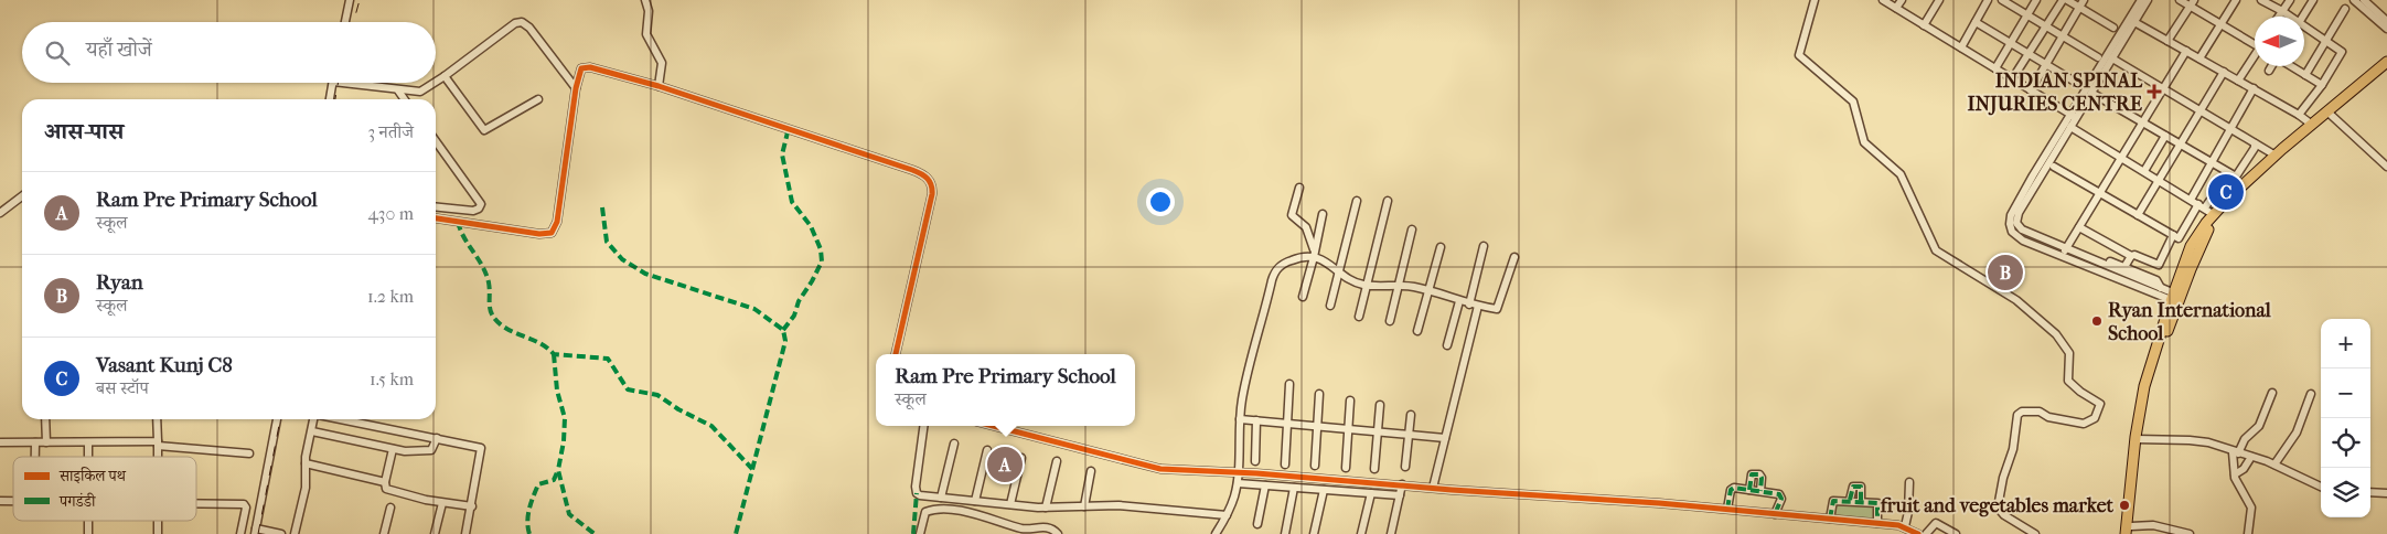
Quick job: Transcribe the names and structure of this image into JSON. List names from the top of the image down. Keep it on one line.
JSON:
{"places":{"health":["INDIAN SPINAL INJURIES CENTRE"],"other":["Ryan International School","fruit and vegetables market"]},"legend":["साइकिल पथ","पगडंडी"],"north":"left","page":{"search":"यहाँ खोजें","heading":["आस-पास","3 नतीजे"],"list":[{"mark":"A","name":"Ram Pre Primary School","note":"स्कूल","value":"430 m"},{"mark":"B","name":"Ryan","note":"स्कूल","value":"1.2 km"},{"mark":"C","name":"Vasant Kunj C8","note":"बस स्टॉप","value":"1.5 km"}],"pins":["C","B","A"],"map_buttons":["+","−"],"popup":["Ram Pre Primary School","स्कूल"]}}
